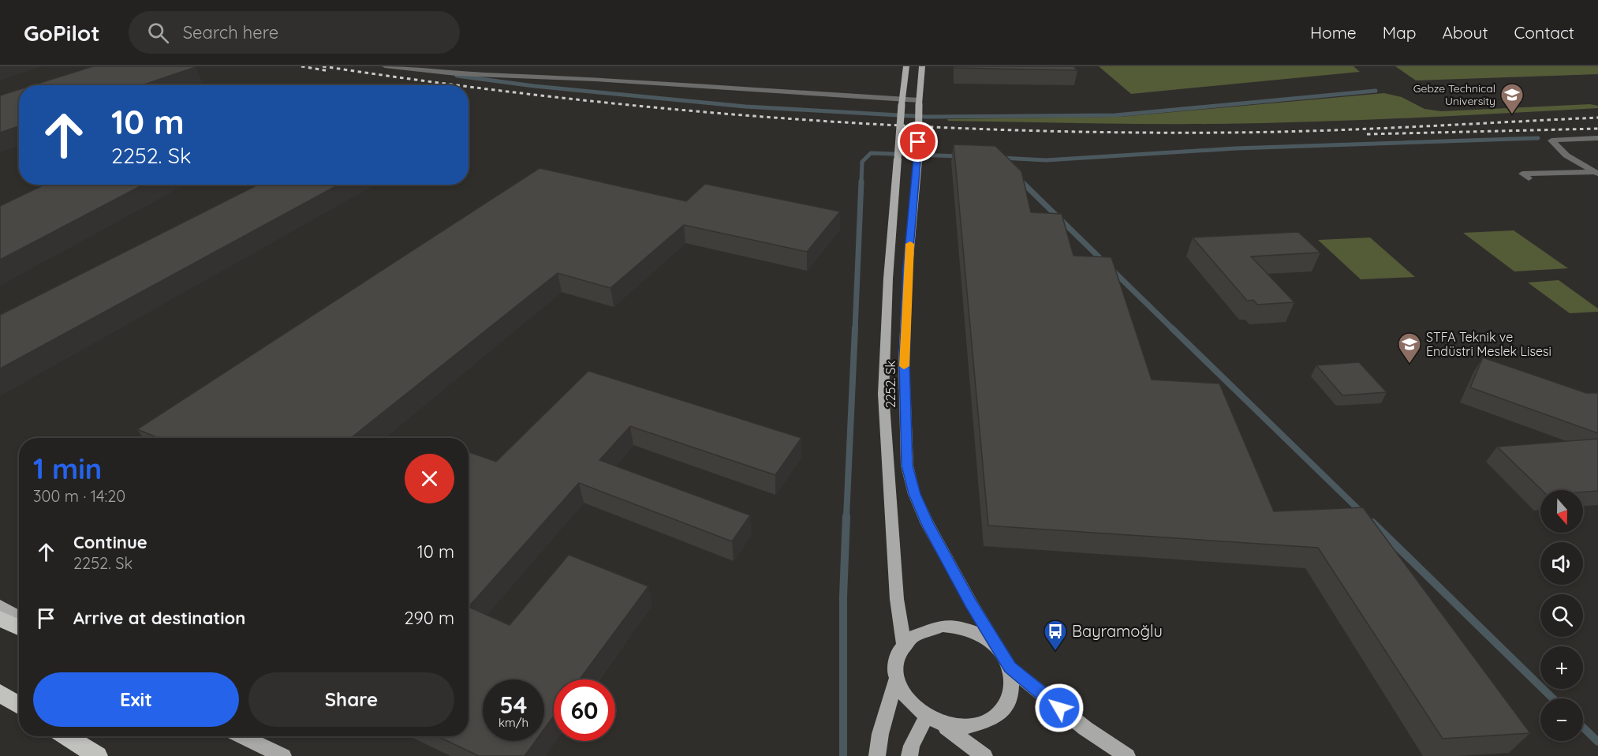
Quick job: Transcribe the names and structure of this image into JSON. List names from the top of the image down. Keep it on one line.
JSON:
{"streets":{"main road":["2252. Sk"]},"places":{"school or university":["Gebze Technical University","STFA Teknik ve Endüstri Meslek Lisesi"],"bus stop":["Bayramoğlu"]},"north":"bottom","page":{"header":"GoPilot","search":"Search here","nav":["Home","Map","About","Contact"],"turn":["10 m","2252. Sk"],"heading":["1 min","300 m · 14:20"],"map_buttons":["+","−"],"list":[{"name":"Continue","note":"2252. Sk","value":"10 m"},{"name":"Arrive at destination","value":"290 m"}],"buttons":["Exit","Share"],"speed":"54 km/h","limit":"60"}}
